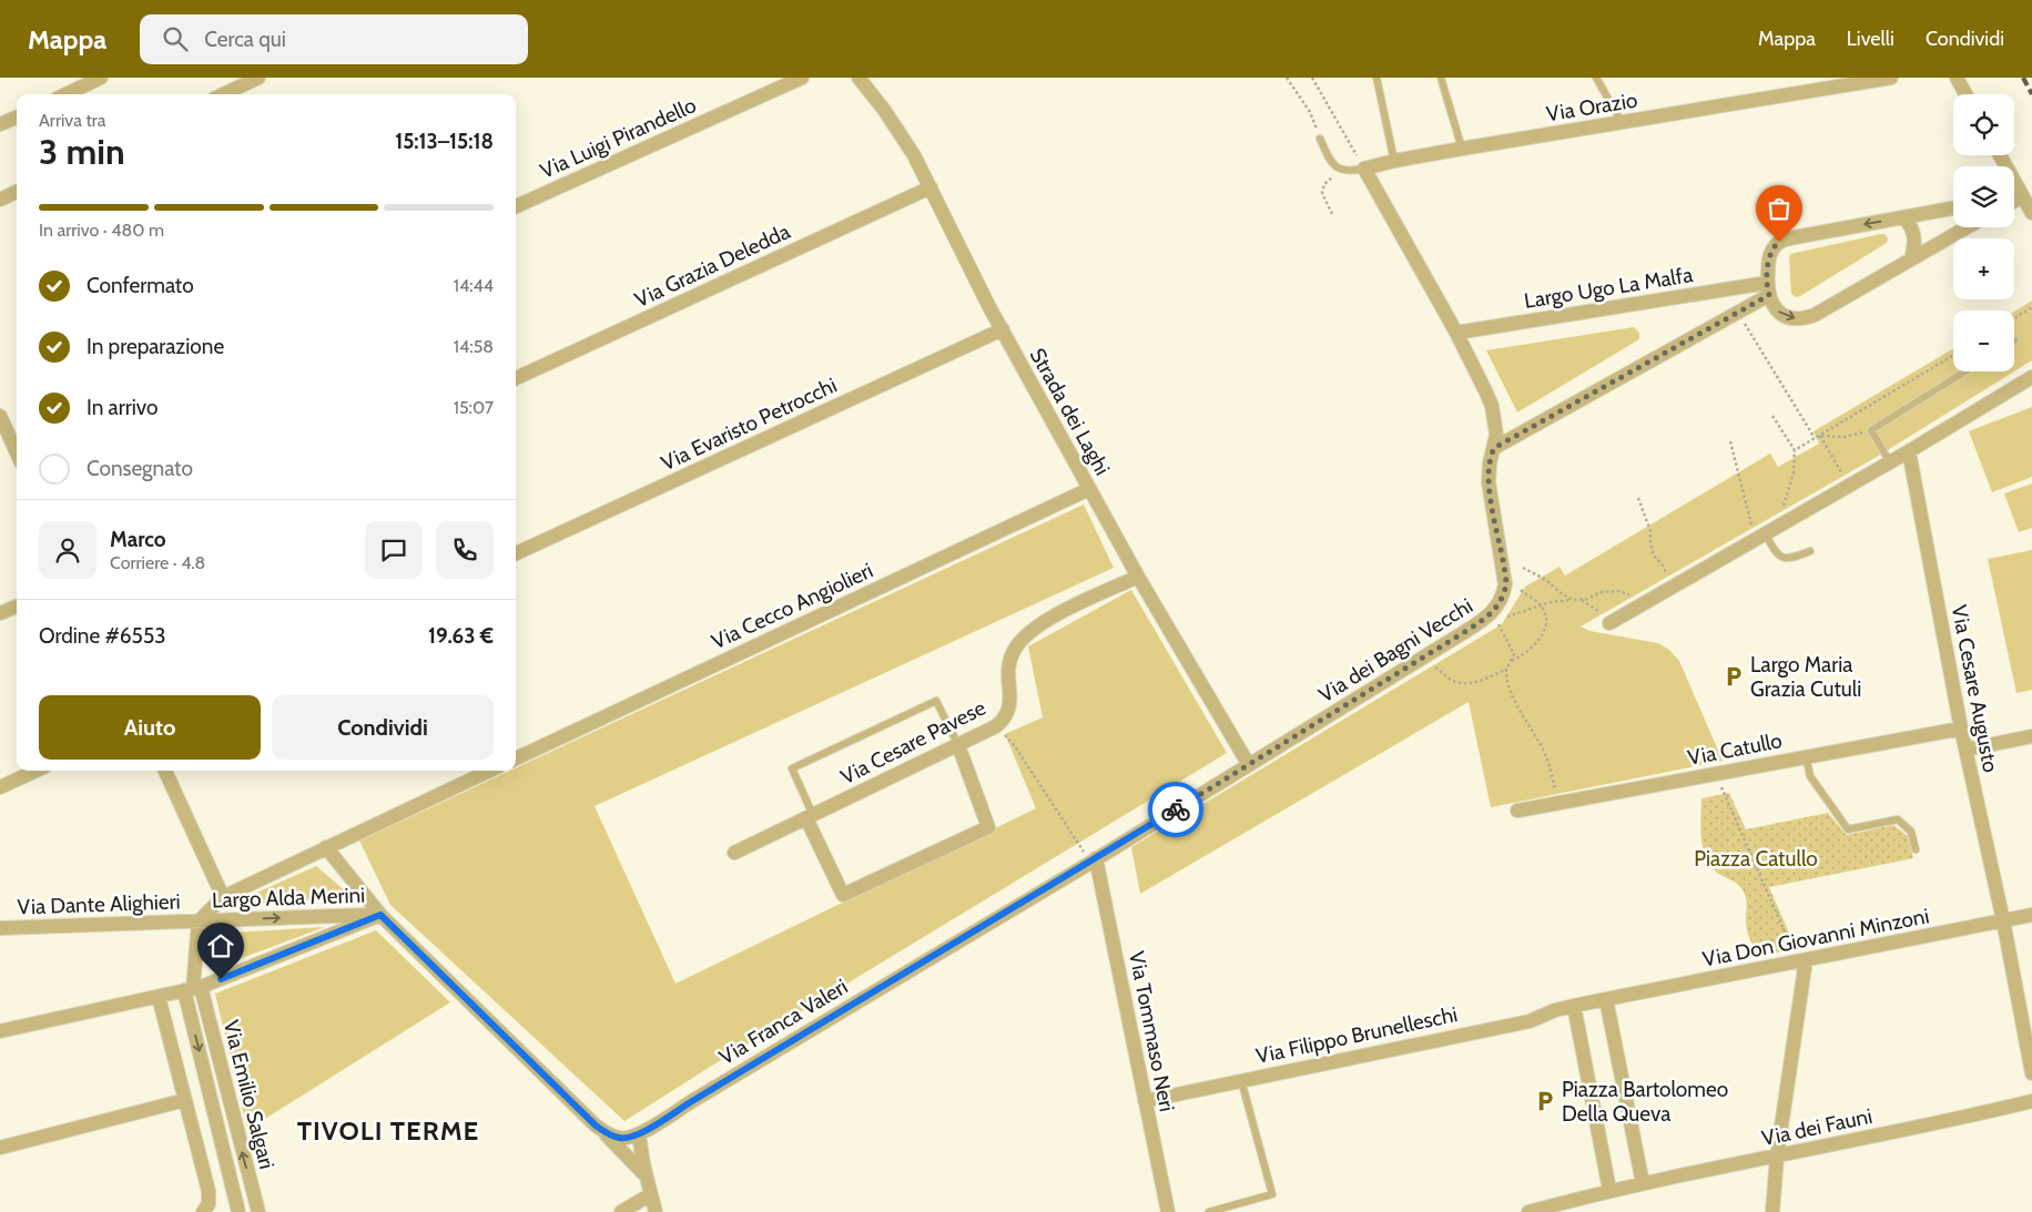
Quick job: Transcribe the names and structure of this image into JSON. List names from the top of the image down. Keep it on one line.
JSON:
{"streets":{"street":["Via Orazio","Via Luigi Pirandello","Via Grazia Deledda","Largo Ugo La Malfa","Strada dei Laghi","Via Evaristo Petrocchi","Via Cecco Angiolieri","Via dei Bagni Vecchi","Via Cesare Augusto","Via Cesare Pavese","Via Catullo","Largo Alda Merini","Via Dante Alighieri","Via Don Giovanni Minzoni","Via Franca Valeri","Via Tommaso Neri","Via Filippo Brunelleschi","Via Emilio Salgari","Via dei Fauni"]},"crossings":[["Via Orazio","Via dei Bagni Vecchi"],["Via Grazia Deledda","Strada dei Laghi"],["Largo Ugo La Malfa","Via dei Bagni Vecchi"],["Strada dei Laghi","Via Evaristo Petrocchi"],["Strada dei Laghi","Via Cecco Angiolieri"],["Strada dei Laghi","Via dei Bagni Vecchi"],["Strada dei Laghi","Via Cesare Pavese"],["Strada dei Laghi","Via Franca Valeri"],["Via dei Bagni Vecchi","Via Franca Valeri"],["Via Cesare Augusto","Via Catullo"],["Via Cesare Augusto","Via Don Giovanni Minzoni"],["Largo Alda Merini","Via Dante Alighieri"],["Largo Alda Merini","Via Emilio Salgari"],["Via Franca Valeri","Via Tommaso Neri"],["Via Tommaso Neri","Via Filippo Brunelleschi"]],"districts":["TIVOLI TERME"],"parks":["Piazza Catullo"],"places":{"parking":["Largo Maria Grazia Cutuli","Piazza Bartolomeo Della Queva"]},"page":{"header":"Mappa","search":"Cerca qui","nav":["Mappa","Livelli","Condividi"],"map_buttons":["+","−"],"heading":["3 min","Arriva tra","15:13–15:18"],"panel":["Marco","Corriere · 4.8","Ordine #6553","19.63 €"],"bar":"In arrivo · 480 m","list":[["Confermato","14:44"],["In preparazione","14:58"],["In arrivo","15:07"],"Consegnato"],"buttons":["Aiuto","Condividi"]}}
